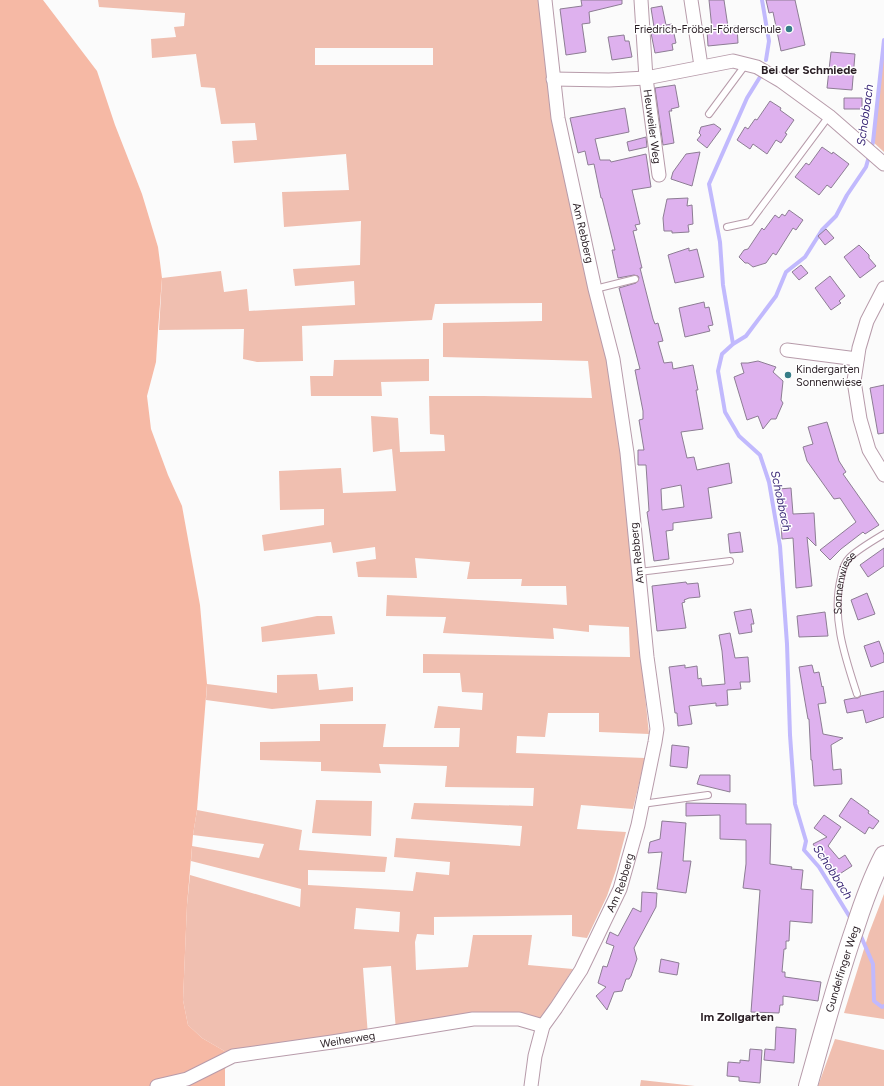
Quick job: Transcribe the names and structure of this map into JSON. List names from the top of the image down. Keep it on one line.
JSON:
{"streets":{"street":["Heuweiler Weg","Am Rebberg","Gundelfinger Weg","Weiherweg"],"lane":["Sonnenwiese"]},"crossings":[["Heuweiler Weg","Am Rebberg"],["Am Rebberg","Weiherweg"]],"districts":["Bei der Schmiede","Im Zollgarten"],"water":["Schobbach"],"places":["Friedrich-Fröbel-Förderschule","Kindergarten Sonnenwiese"]}
